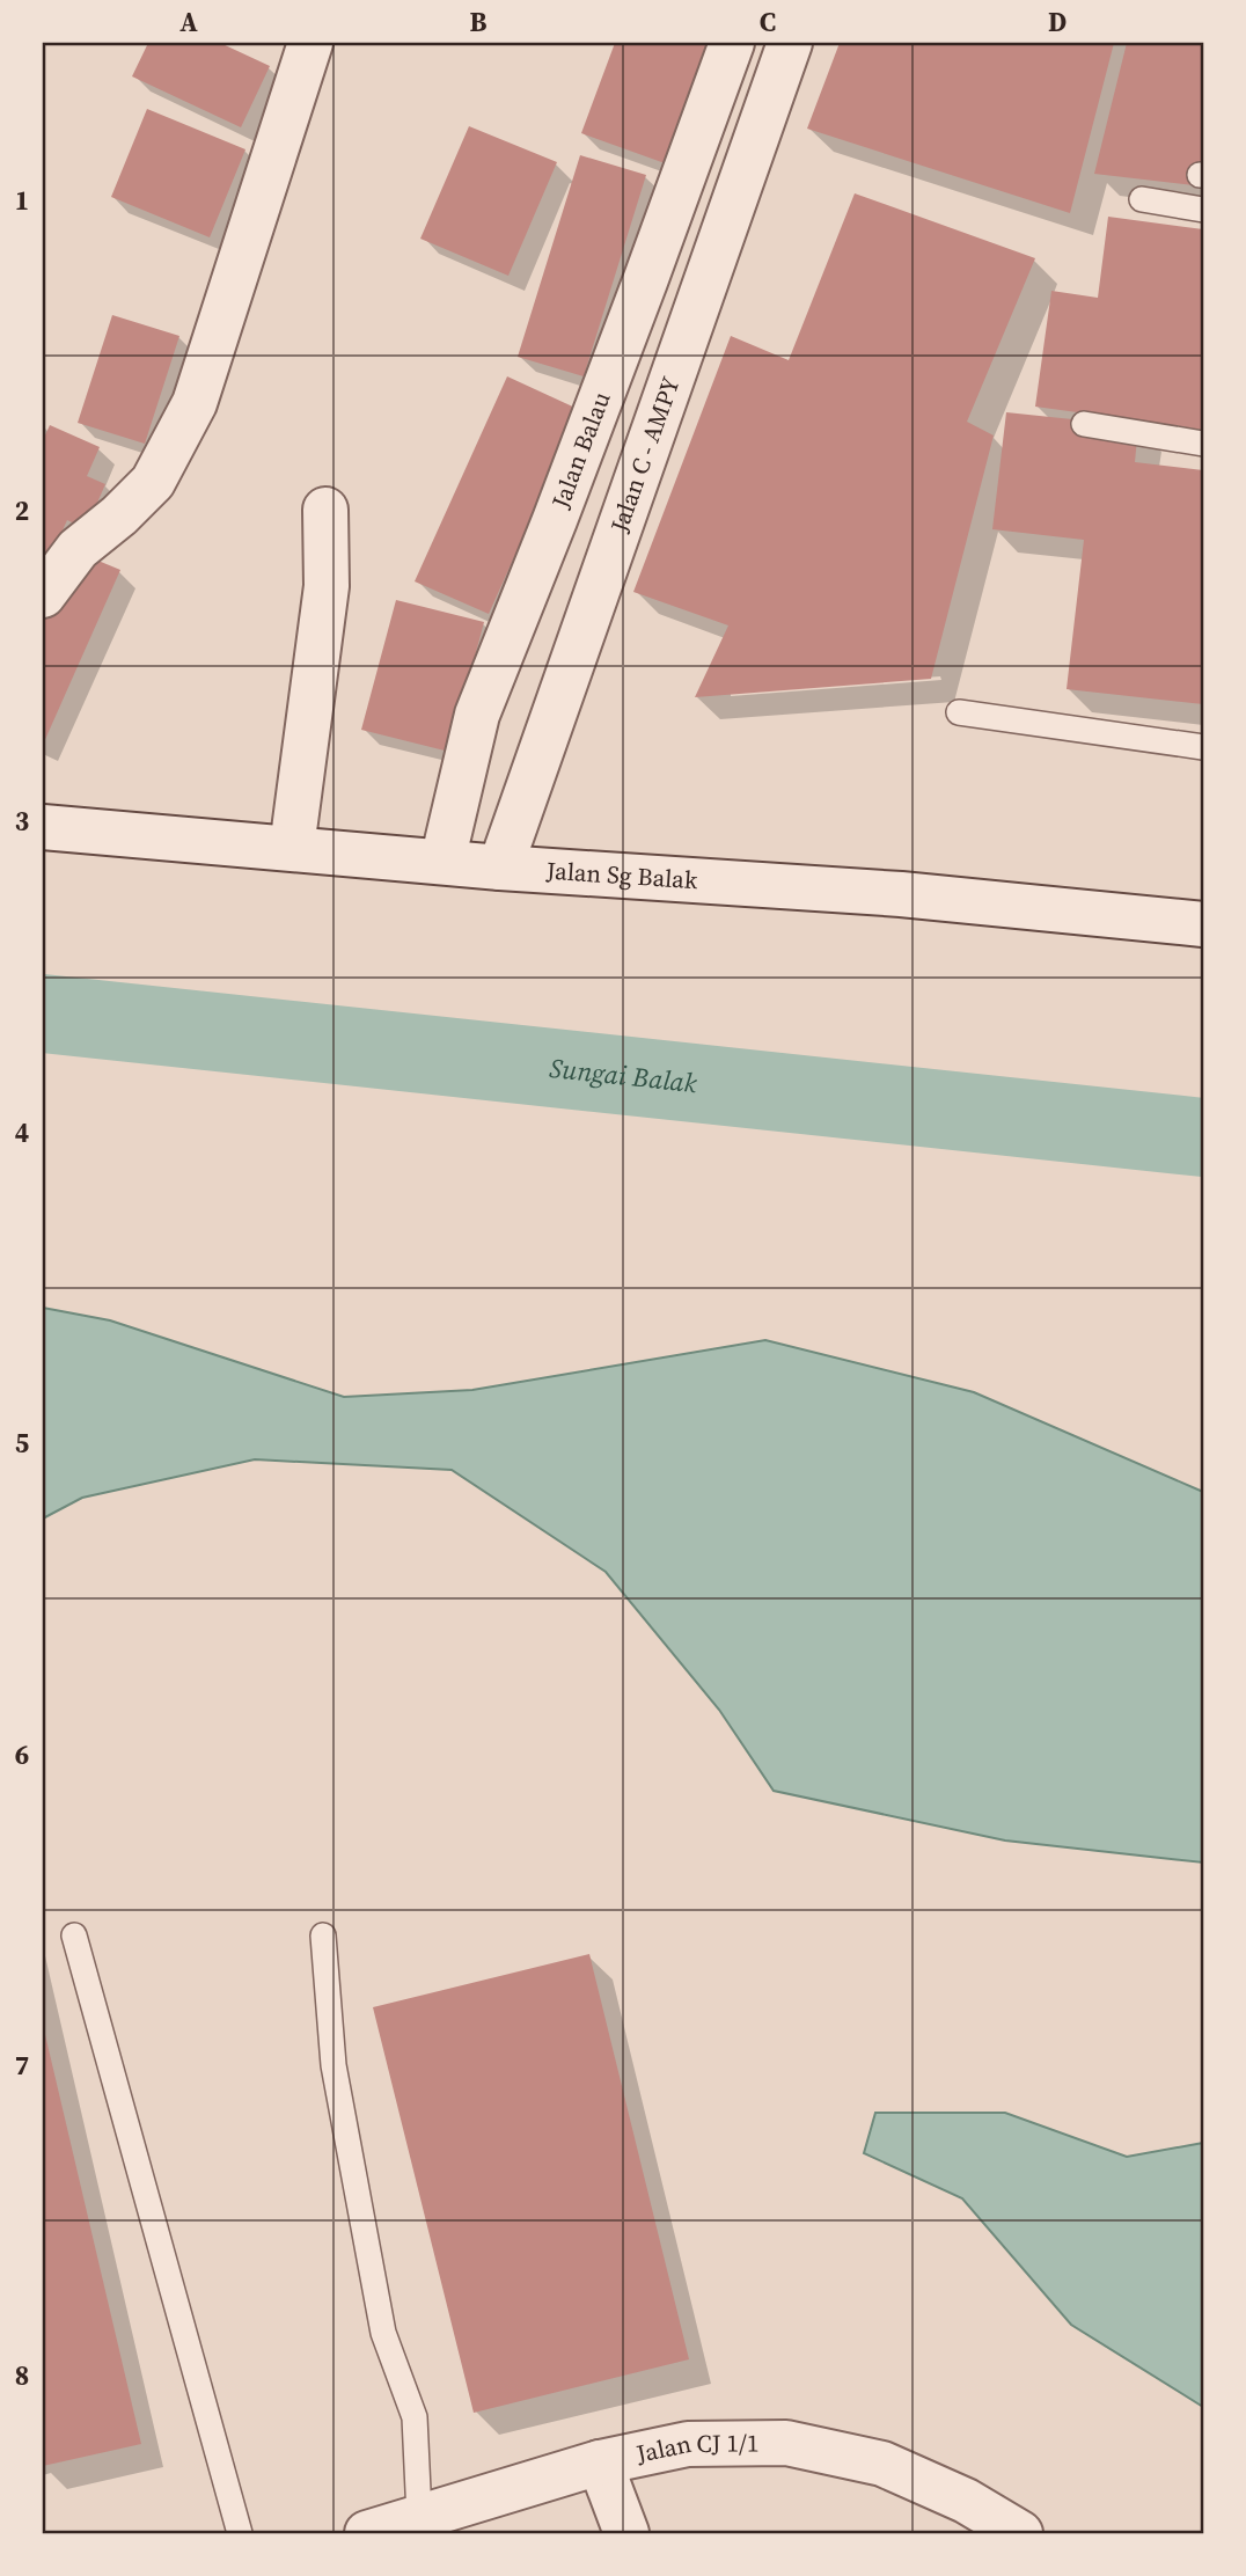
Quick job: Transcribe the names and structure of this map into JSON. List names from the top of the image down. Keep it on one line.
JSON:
{"streets":{"street":["Jalan Balau","Jalan C - AMPY","Jalan Sg Balak","Jalan CJ 1/1"]},"crossings":[["Jalan Balau","Jalan Sg Balak"],["Jalan C - AMPY","Jalan Sg Balak"]],"water":["Sungai Balak"],"grid":{"columns":["A","B","C","D"],"rows":["1","2","3","4","5","6","7","8"]}}
